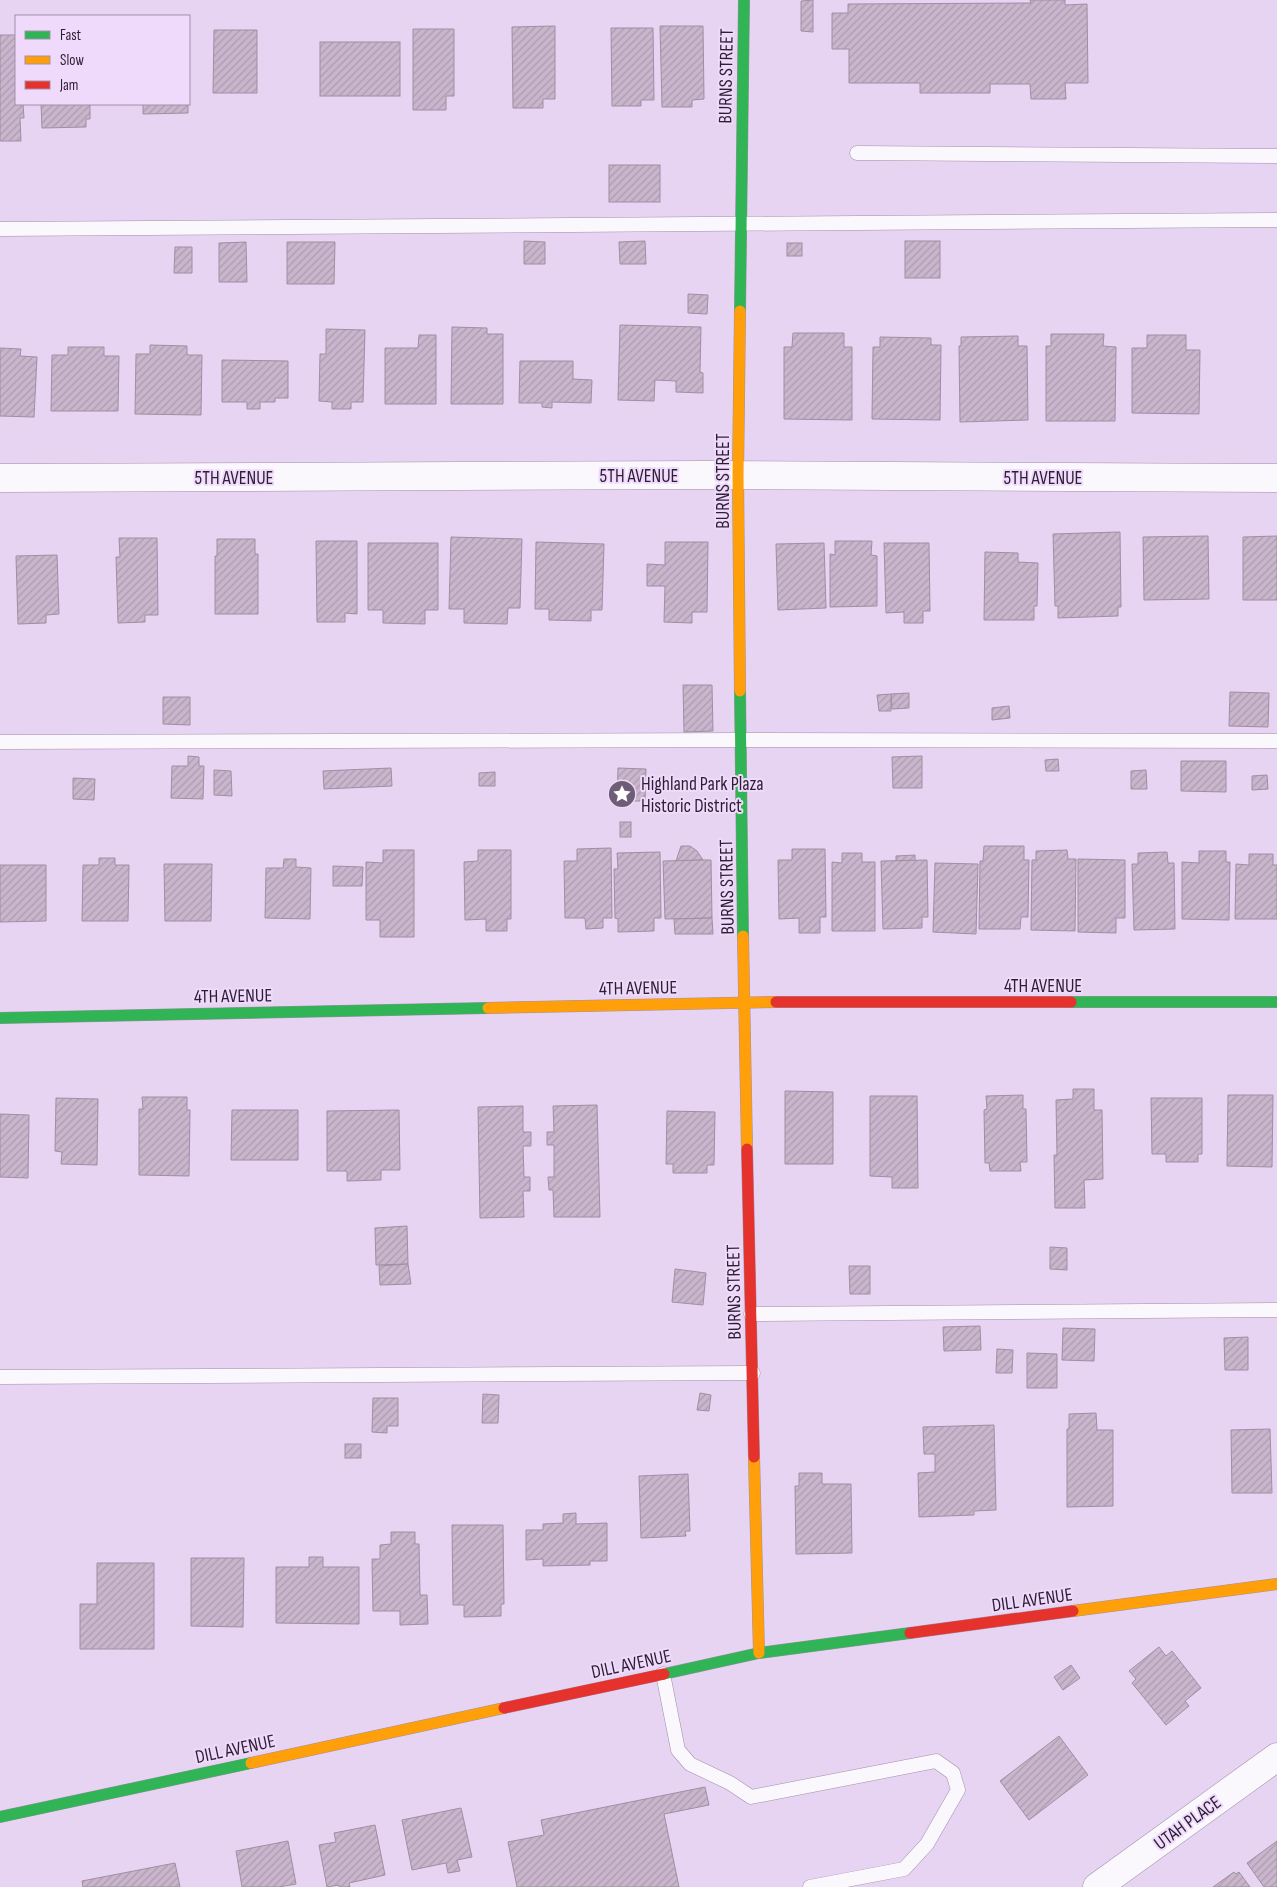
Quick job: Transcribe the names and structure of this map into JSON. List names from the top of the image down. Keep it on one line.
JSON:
{"streets":{"street":["BURNS STREET","5TH AVENUE","4TH AVENUE","DILL AVENUE","UTAH PLACE"]},"crossings":[["BURNS STREET","5TH AVENUE"],["BURNS STREET","4TH AVENUE"],["BURNS STREET","DILL AVENUE"]],"places":{"place":["Highland Park Plaza Historic District"]},"legend":["Fast","Slow","Jam"]}
